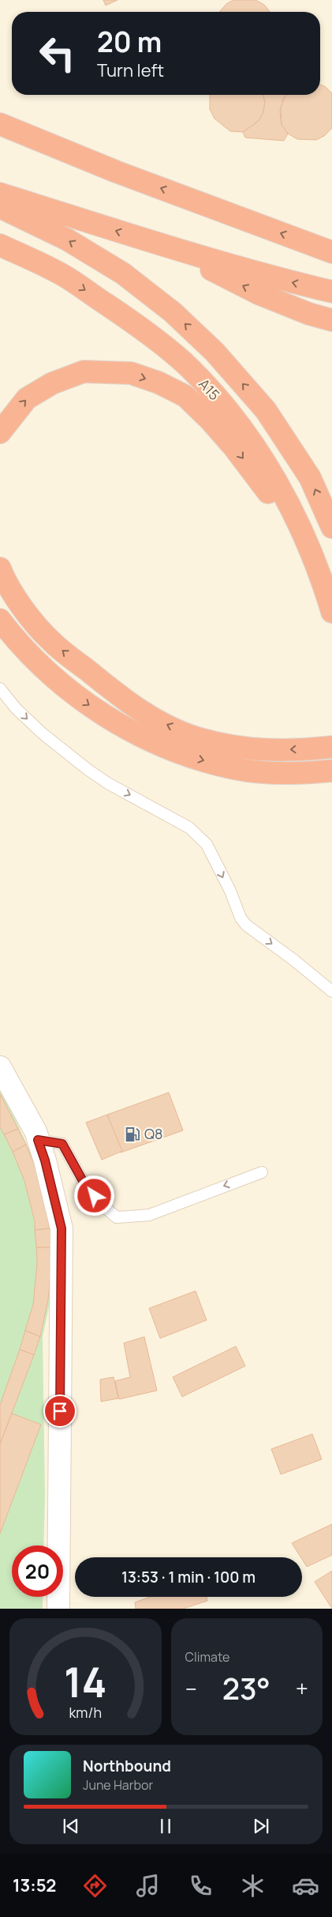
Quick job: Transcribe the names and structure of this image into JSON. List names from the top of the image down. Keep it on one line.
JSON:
{"streets":{"highway":["A15"]},"places":{"fuel station":["Q8"]},"page":{"turn":["20 m","Turn left"],"limit":"20","trip":"13:53 · 1 min · 100 m","tile":"Climate","heat":["−","23°","+"],"song":["Northbound","June Harbor"],"tabs":"13:52","gauge":["14","km/h"]}}
